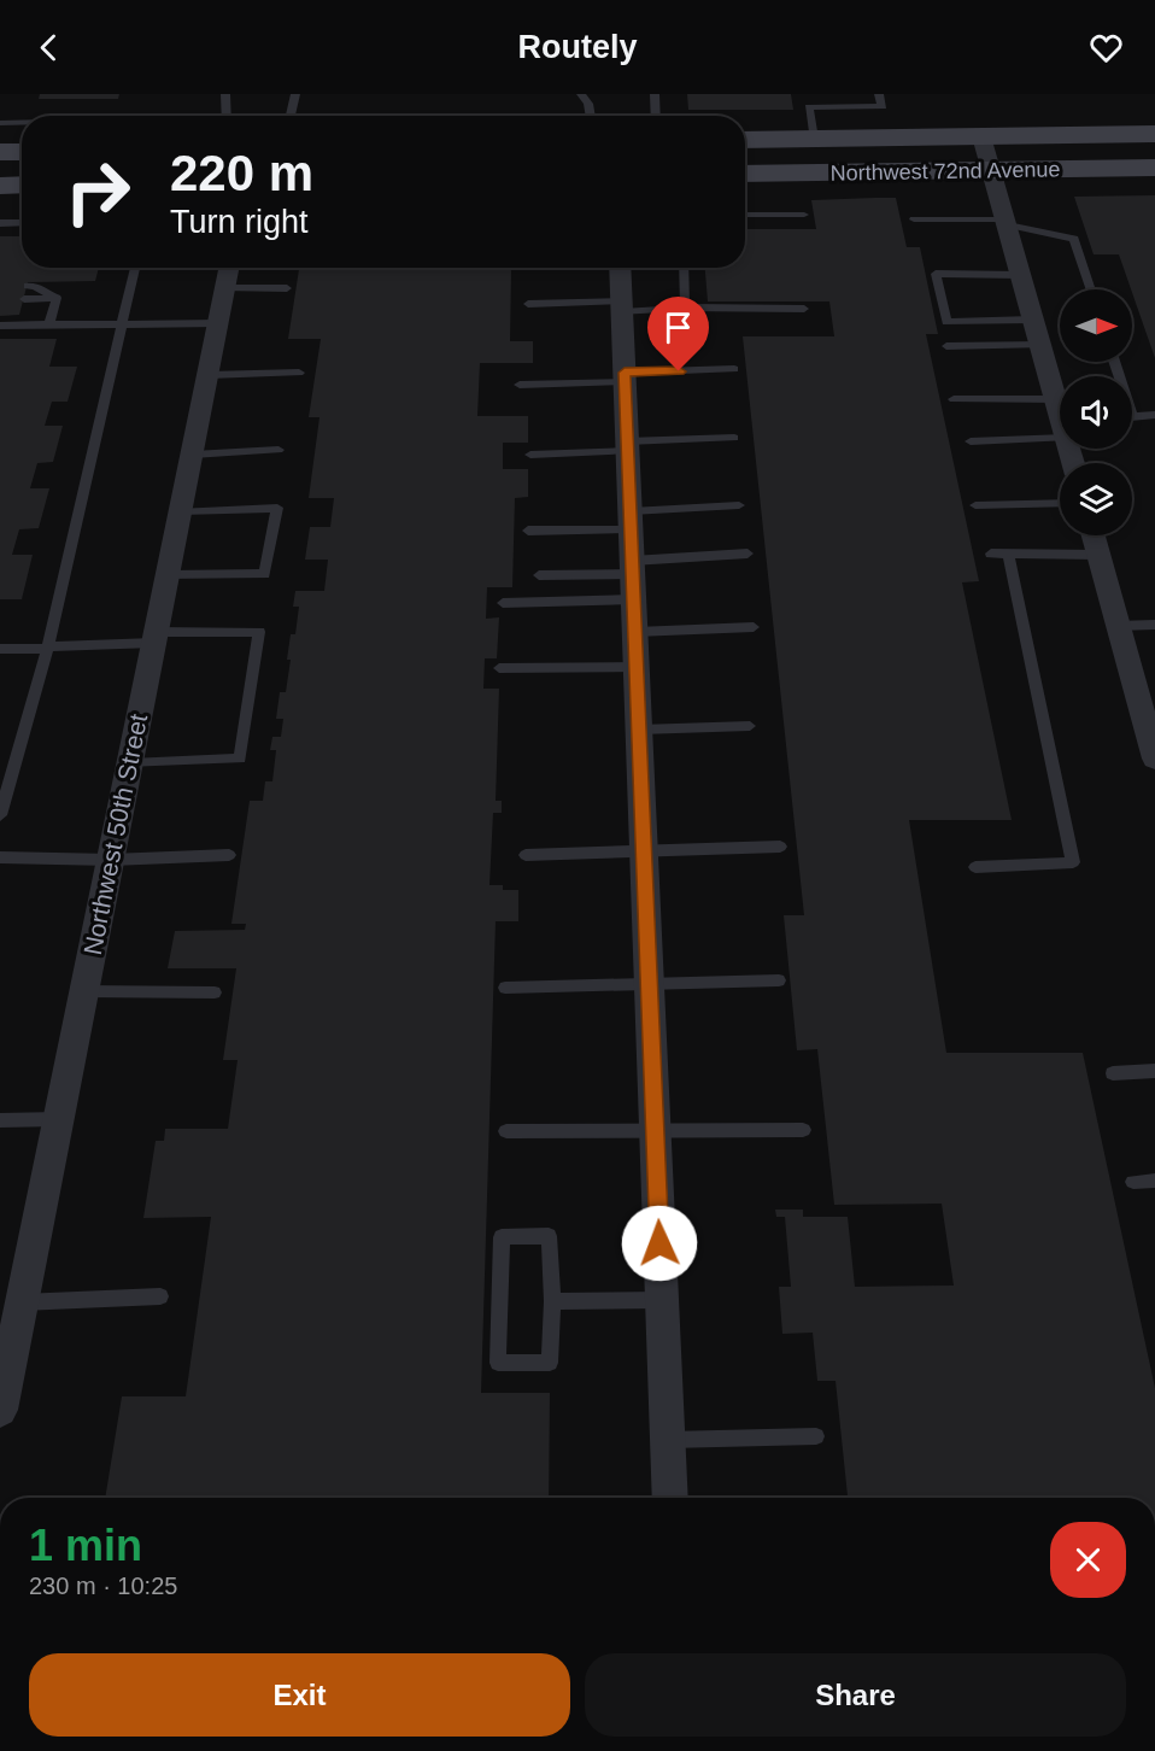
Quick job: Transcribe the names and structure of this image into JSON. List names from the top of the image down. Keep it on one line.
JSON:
{"streets":{"main road":["Northwest 72nd Avenue"],"street":["Northwest 50th Street"]},"north":"right","page":{"header":"Routely","turn":["220 m","Turn right"],"heading":["1 min","230 m · 10:25"],"buttons":["Exit","Share"]}}
